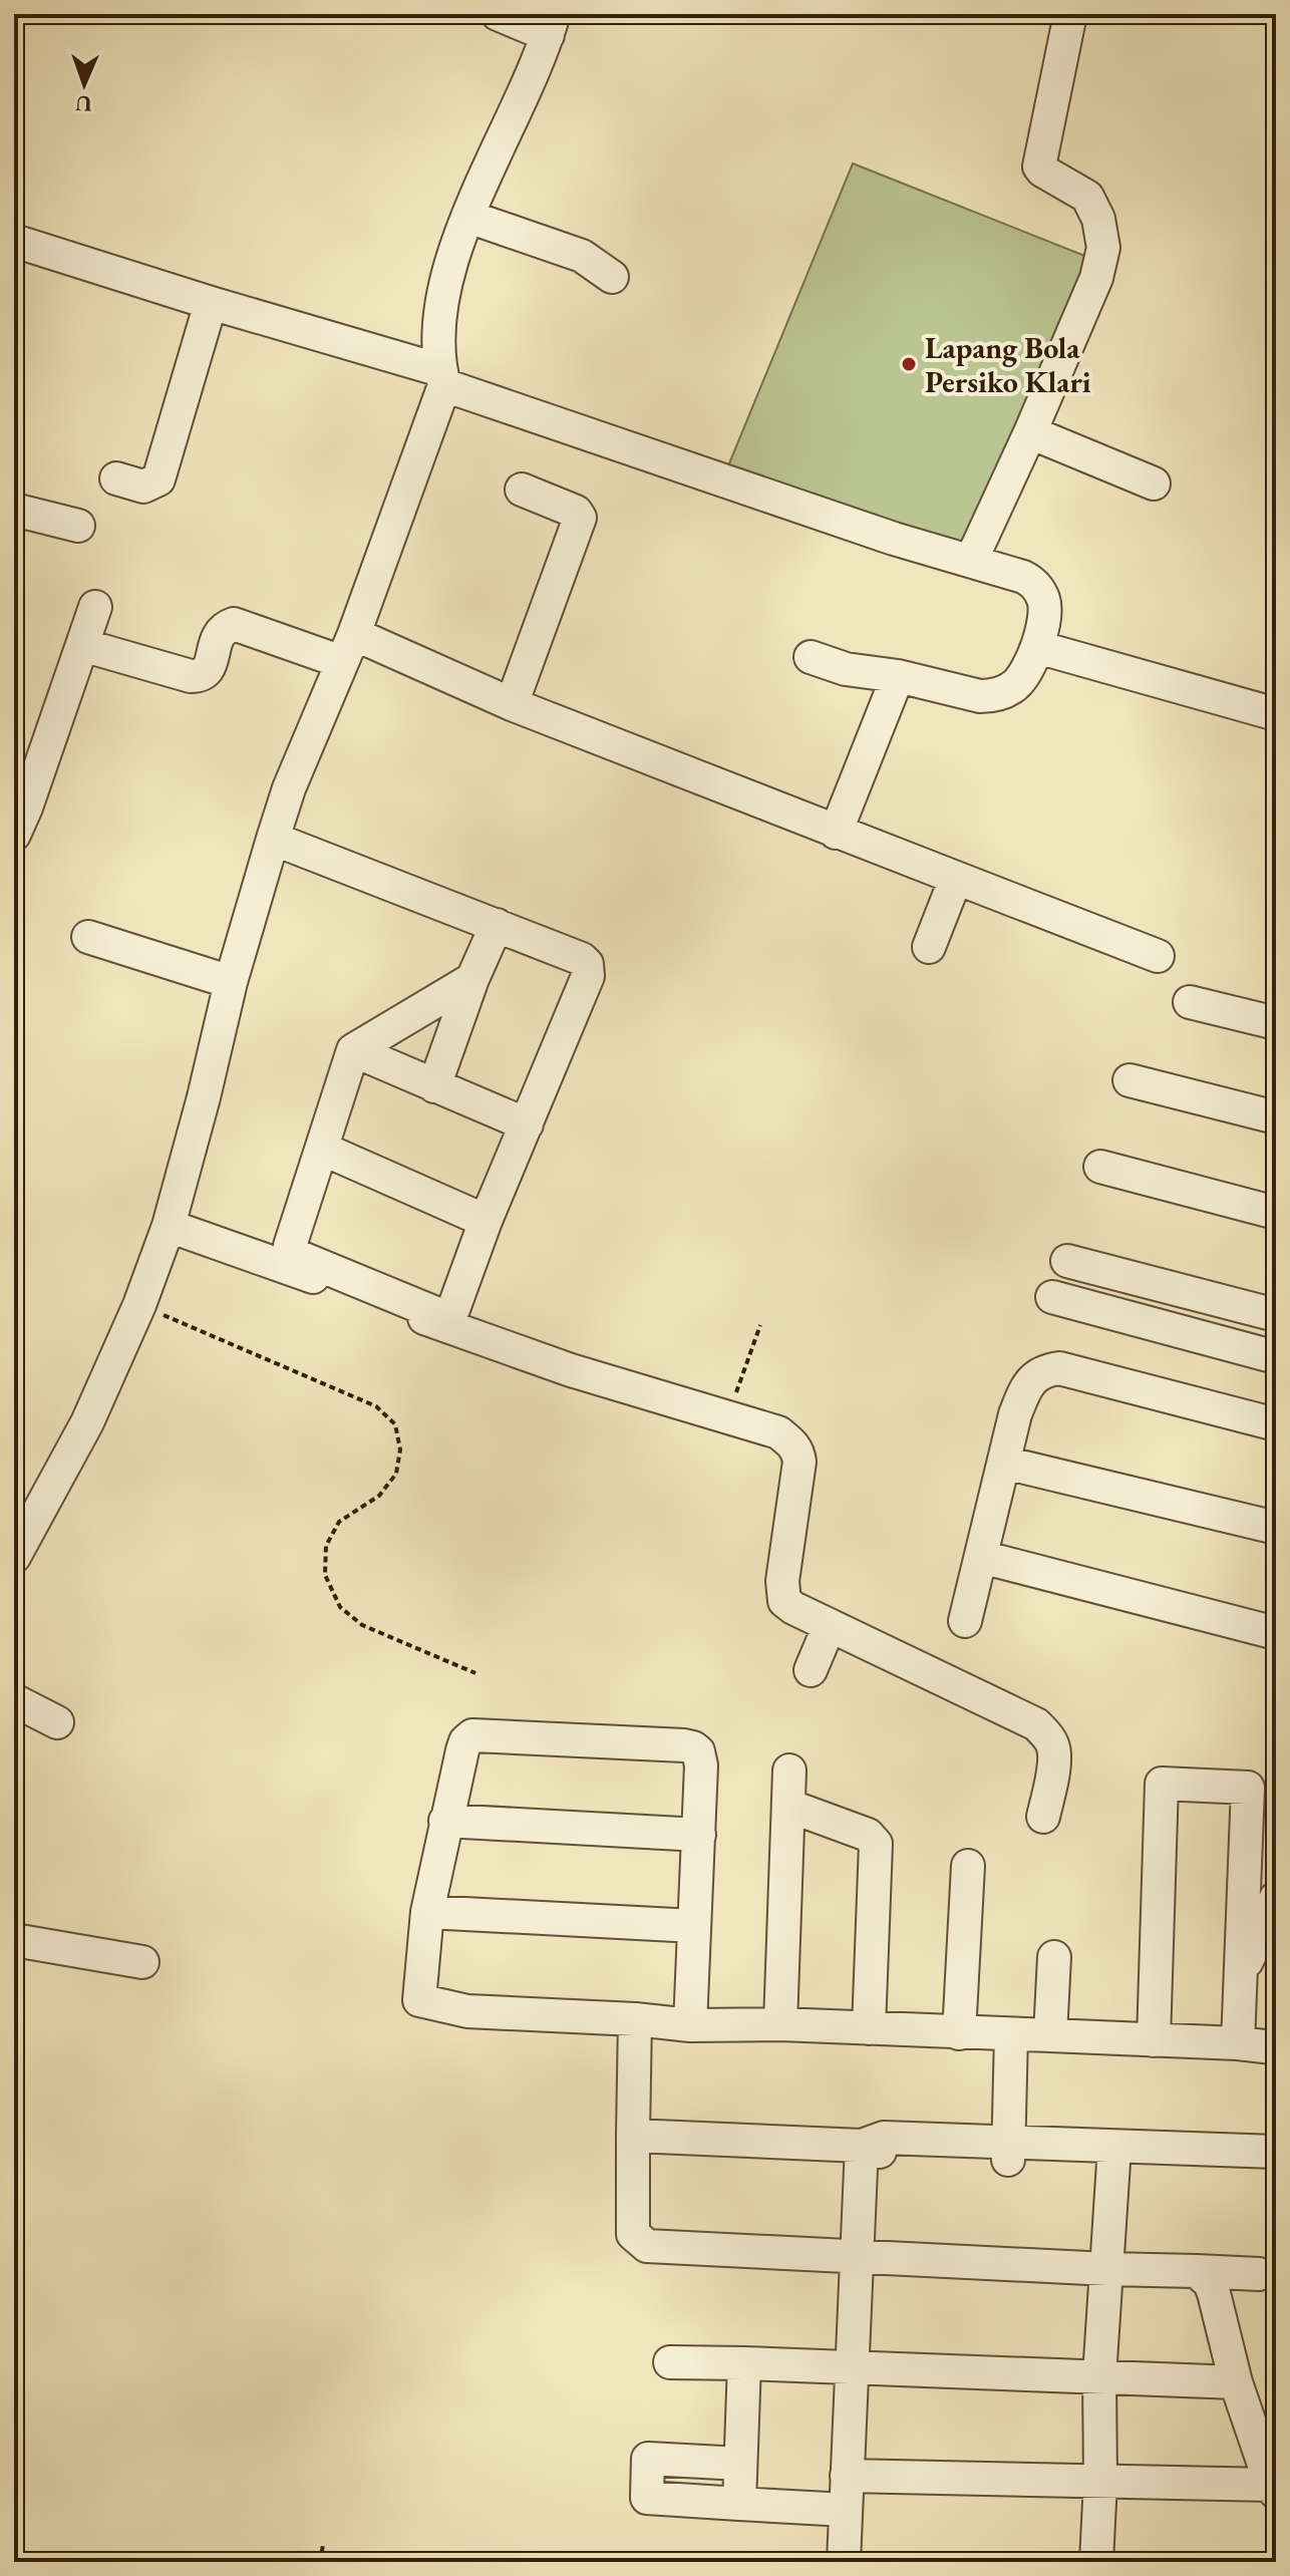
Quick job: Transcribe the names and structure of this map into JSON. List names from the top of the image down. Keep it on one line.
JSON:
{"places":["Lapang Bola Persiko Klari"],"north":"bottom"}
